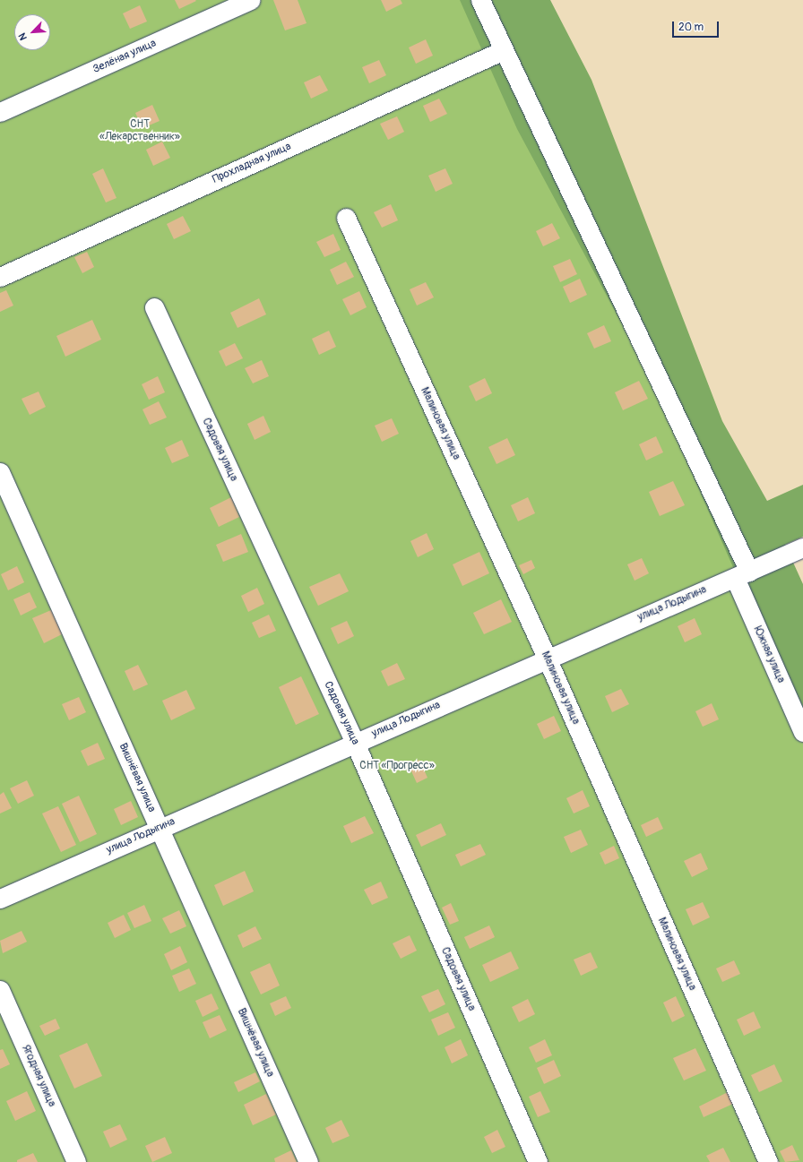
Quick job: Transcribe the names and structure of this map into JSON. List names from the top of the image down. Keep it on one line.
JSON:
{"streets":{"street":["Зелёная улица","Прохладная улица","Малиновая улица","Садовая улица","улица Лодыгина","Южная улица","Вишнёвая улица","Ягодная улица"]},"crossings":[["Прохладная улица","Южная улица"],["Малиновая улица","улица Лодыгина"],["Садовая улица","улица Лодыгина"],["улица Лодыгина","Южная улица"],["улица Лодыгина","Вишнёвая улица"]],"parks":["СНТ «Лекарственник»","СНТ «Прогресс»"],"scale_bar":"20 m","north":"bottom left"}
